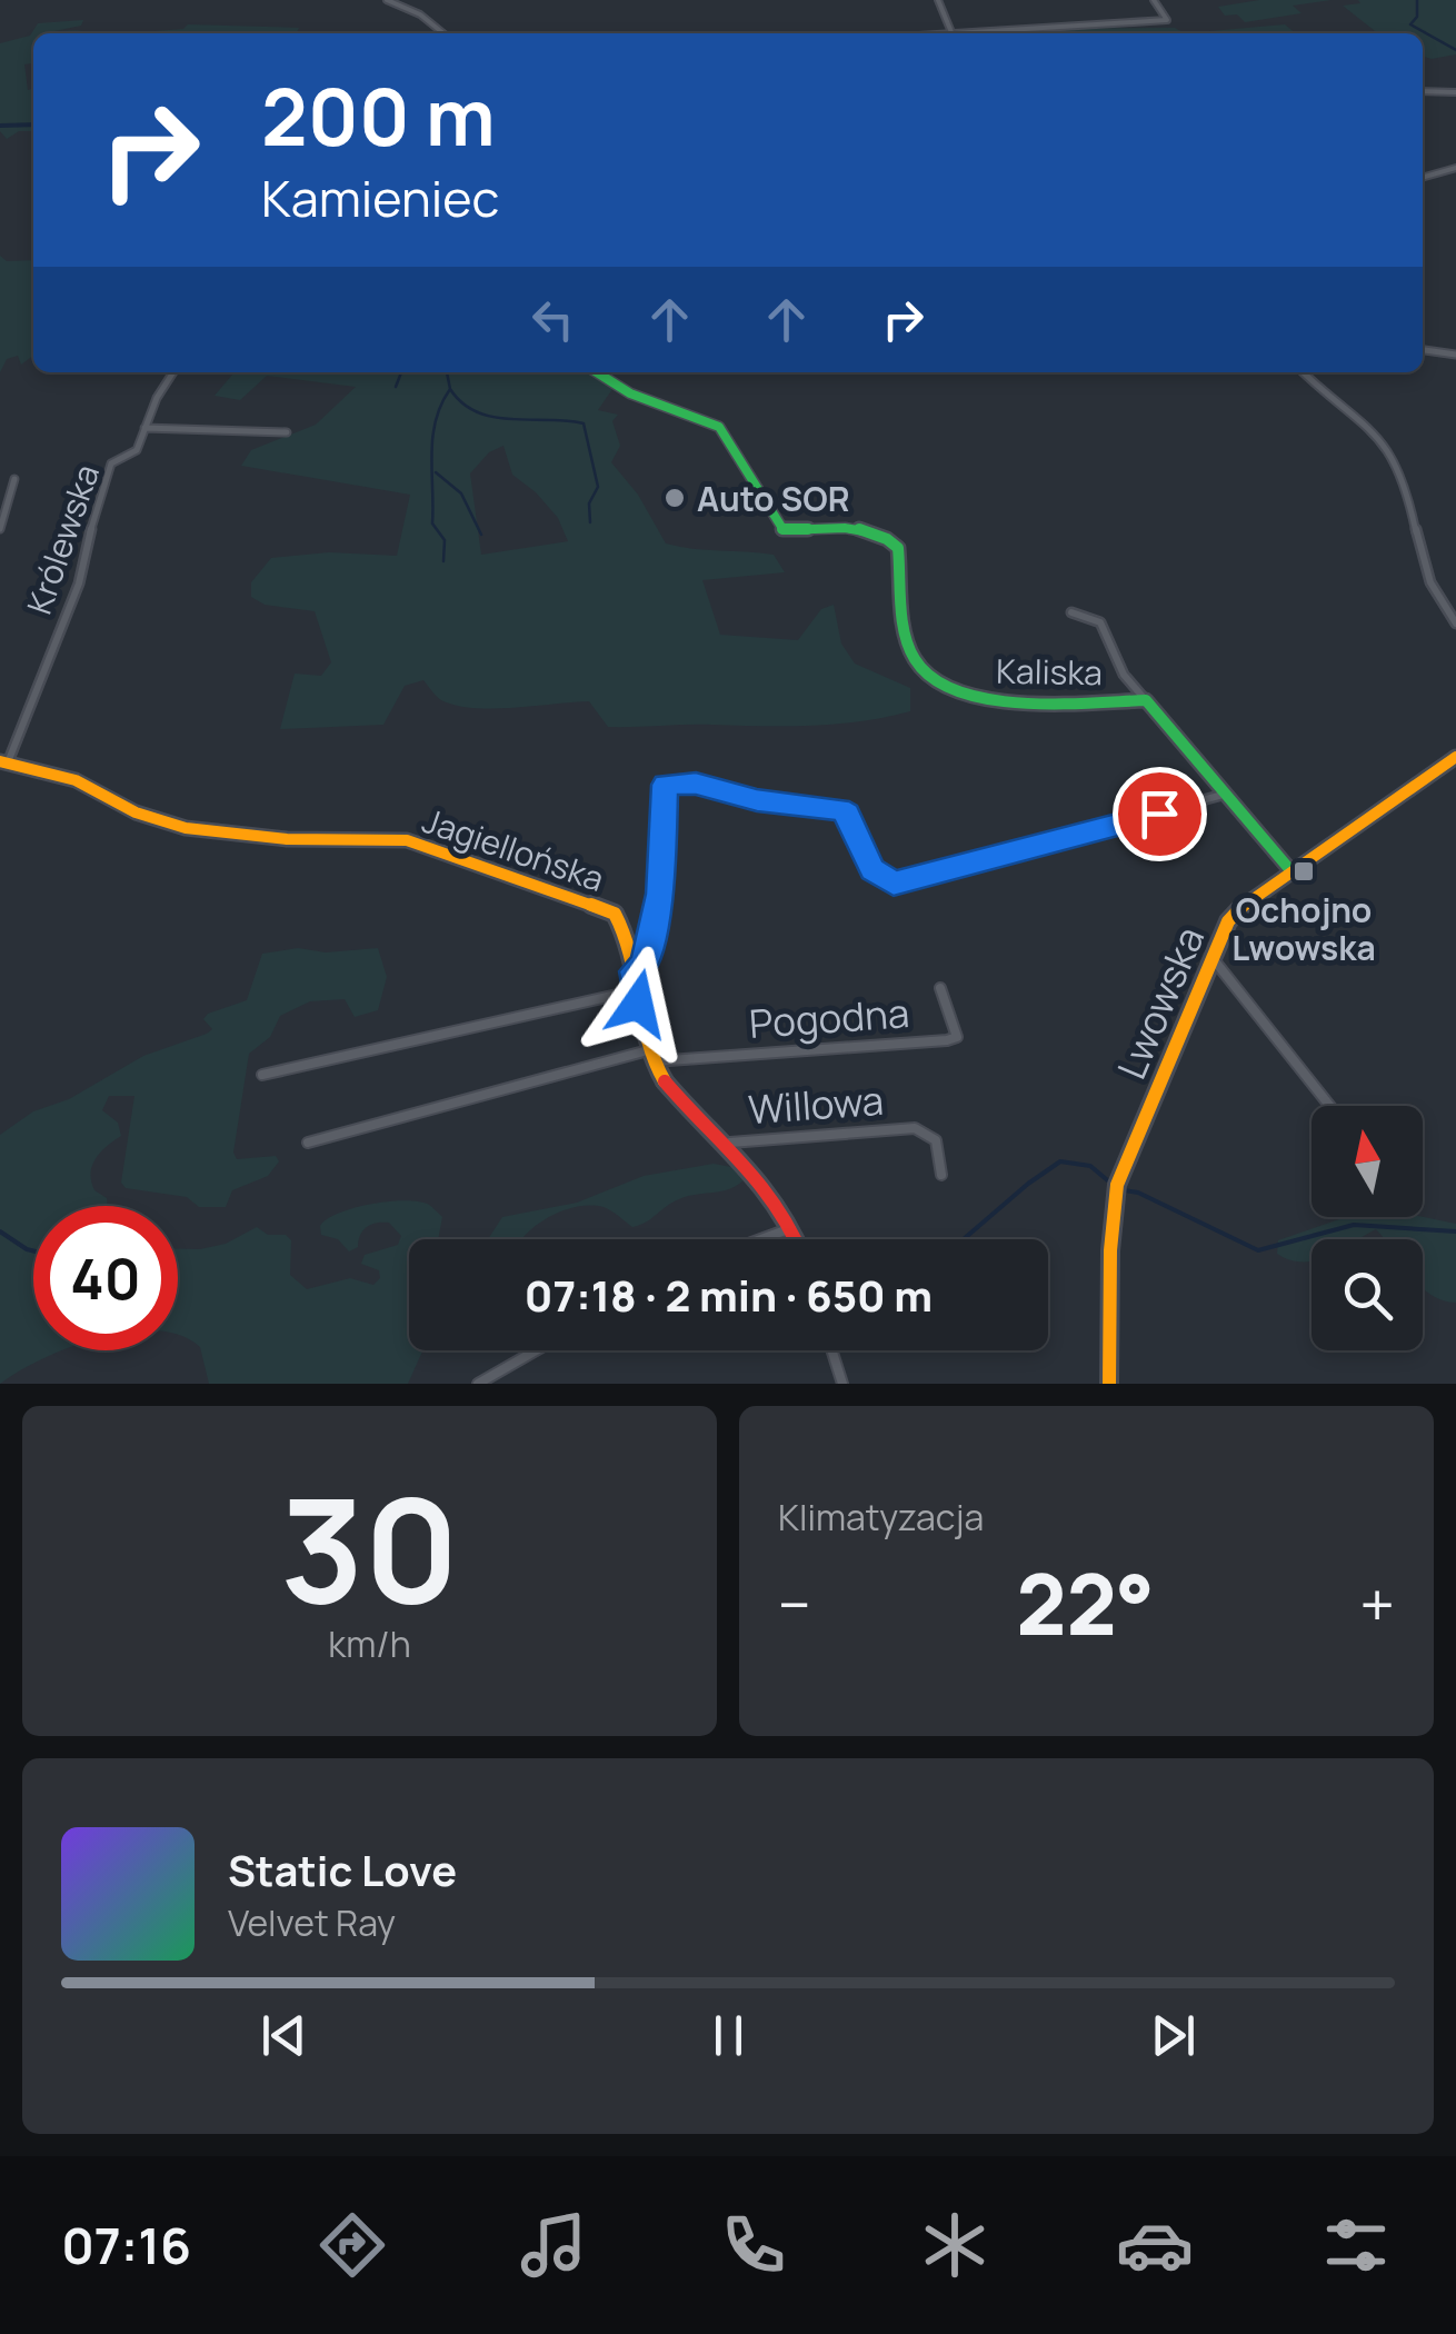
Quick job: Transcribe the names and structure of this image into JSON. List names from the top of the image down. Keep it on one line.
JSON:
{"streets":{"street":["Królewska","Kaliska","Jagiellońska","Lwowska","Pogodna","Willowa"]},"crossings":[["Królewska","Jagiellońska"],["Kaliska","Lwowska"],["Jagiellońska","Pogodna"],["Jagiellońska","Willowa"]],"places":{"other":["Auto SOR"],"transit":["Ochojno Lwowska"]},"north":"top","page":{"turn":["200 m","Kamieniec"],"limit":"40","trip":"07:18 · 2 min · 650 m","tile":[["30","km/h"],"Klimatyzacja"],"heat":["−","22°","+"],"song":["Static Love","Velvet Ray"],"tabs":"07:16"}}
